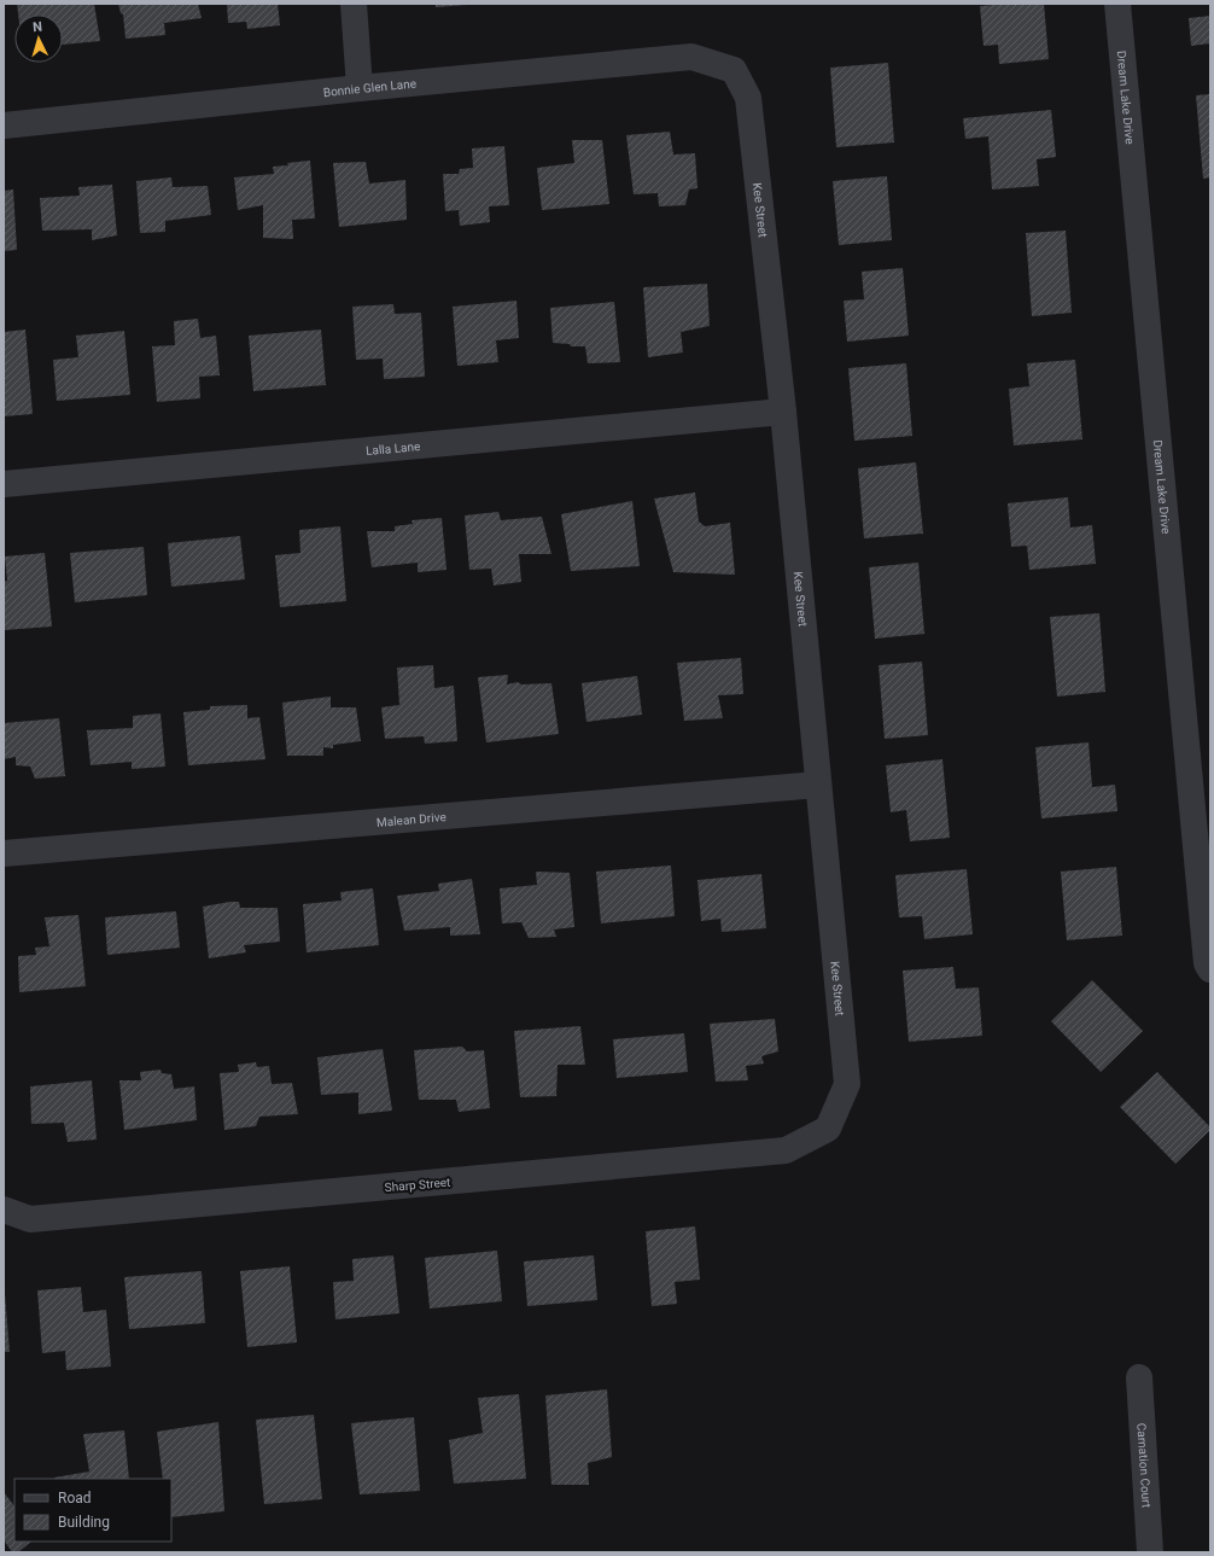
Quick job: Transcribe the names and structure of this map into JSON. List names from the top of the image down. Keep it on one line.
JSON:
{"streets":{"street":["Bonnie Glen Lane","Dream Lake Drive","Kee Street","Lalla Lane","Malean Drive","Sharp Street","Carnation Court"]},"crossings":[["Bonnie Glen Lane","Kee Street"],["Kee Street","Lalla Lane"],["Kee Street","Malean Drive"],["Kee Street","Sharp Street"]],"legend":["Road","Building"],"north":"top"}
